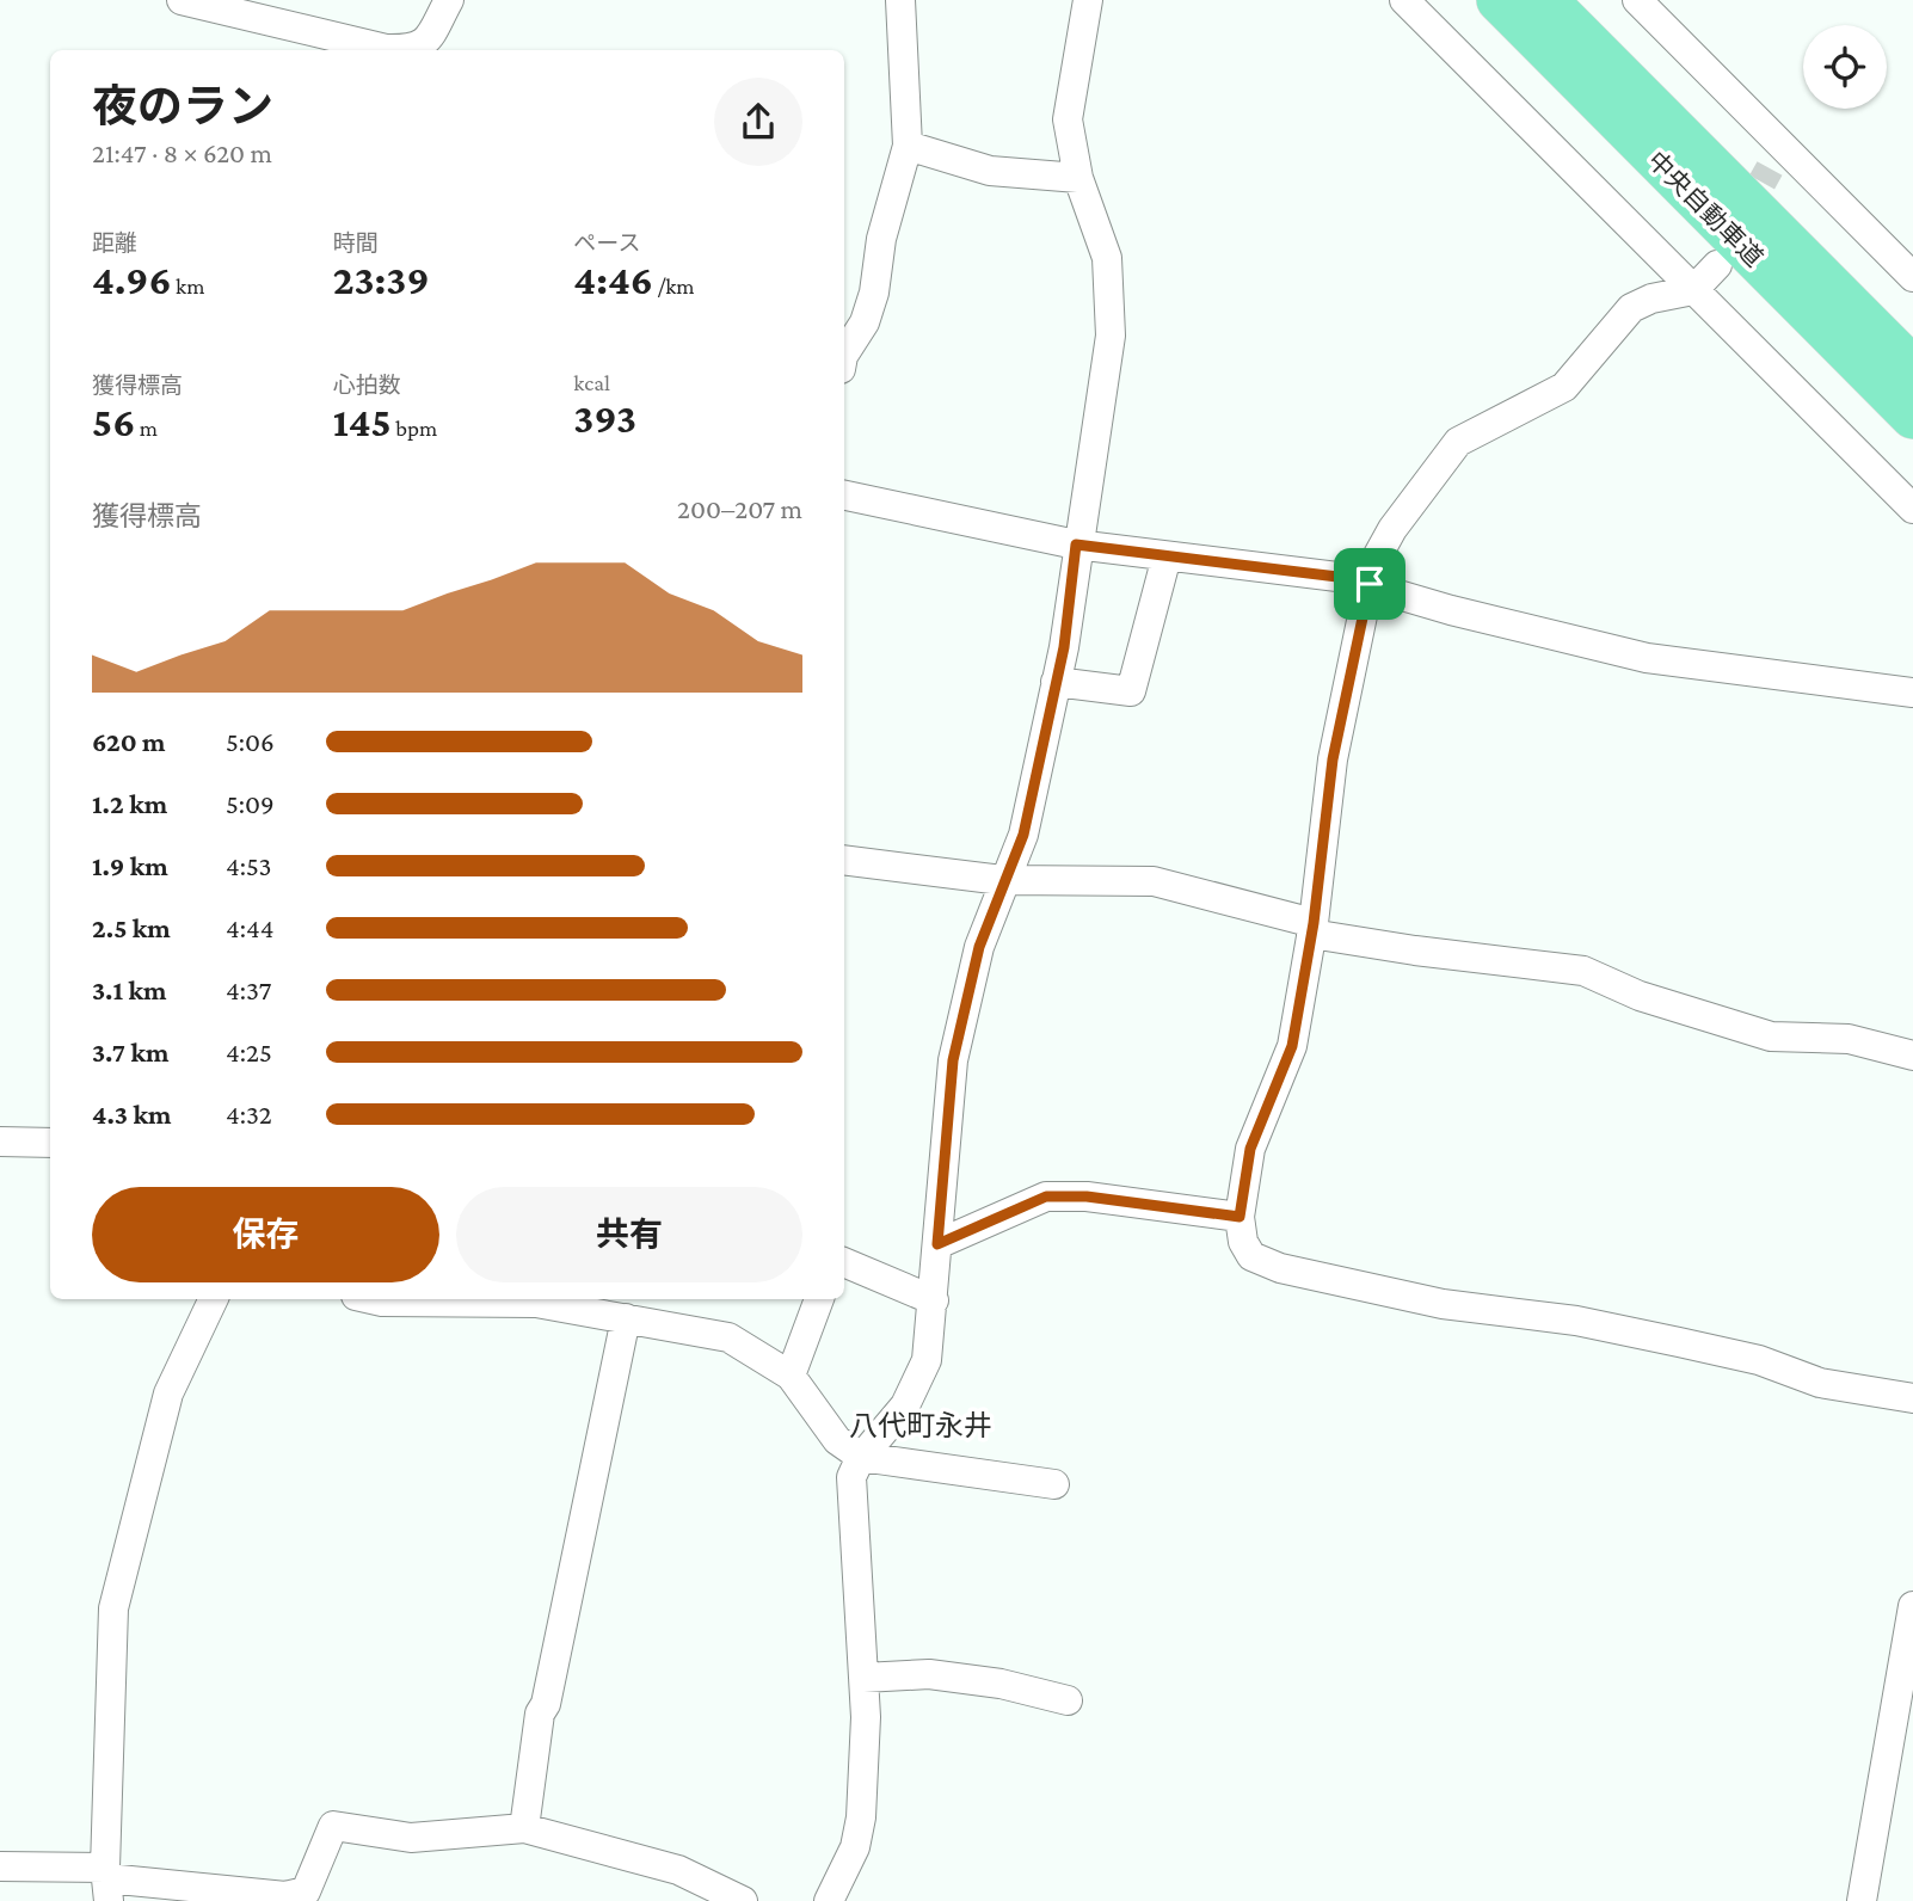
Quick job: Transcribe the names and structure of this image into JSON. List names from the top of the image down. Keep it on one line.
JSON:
{"streets":{"highway":["中央自動車道"]},"districts":["八代町永井"],"page":{"heading":["夜のラン","21:47 · 8 × 620 m"],"stats":[["距離","4.96 km"],["時間","23:39"],["ペース","4:46 /km"],["獲得標高","56 m"],["心拍数","145 bpm"],["kcal","393"]],"chart":["獲得標高","200–207 m"],"list":[{"name":"620 m","note":"5:06"},{"name":"1.2 km","note":"5:09"},{"name":"1.9 km","note":"4:53"},{"name":"2.5 km","note":"4:44"},{"name":"3.1 km","note":"4:37"},{"name":"3.7 km","note":"4:25"},{"name":"4.3 km","note":"4:32"}],"buttons":["保存","共有"]}}
